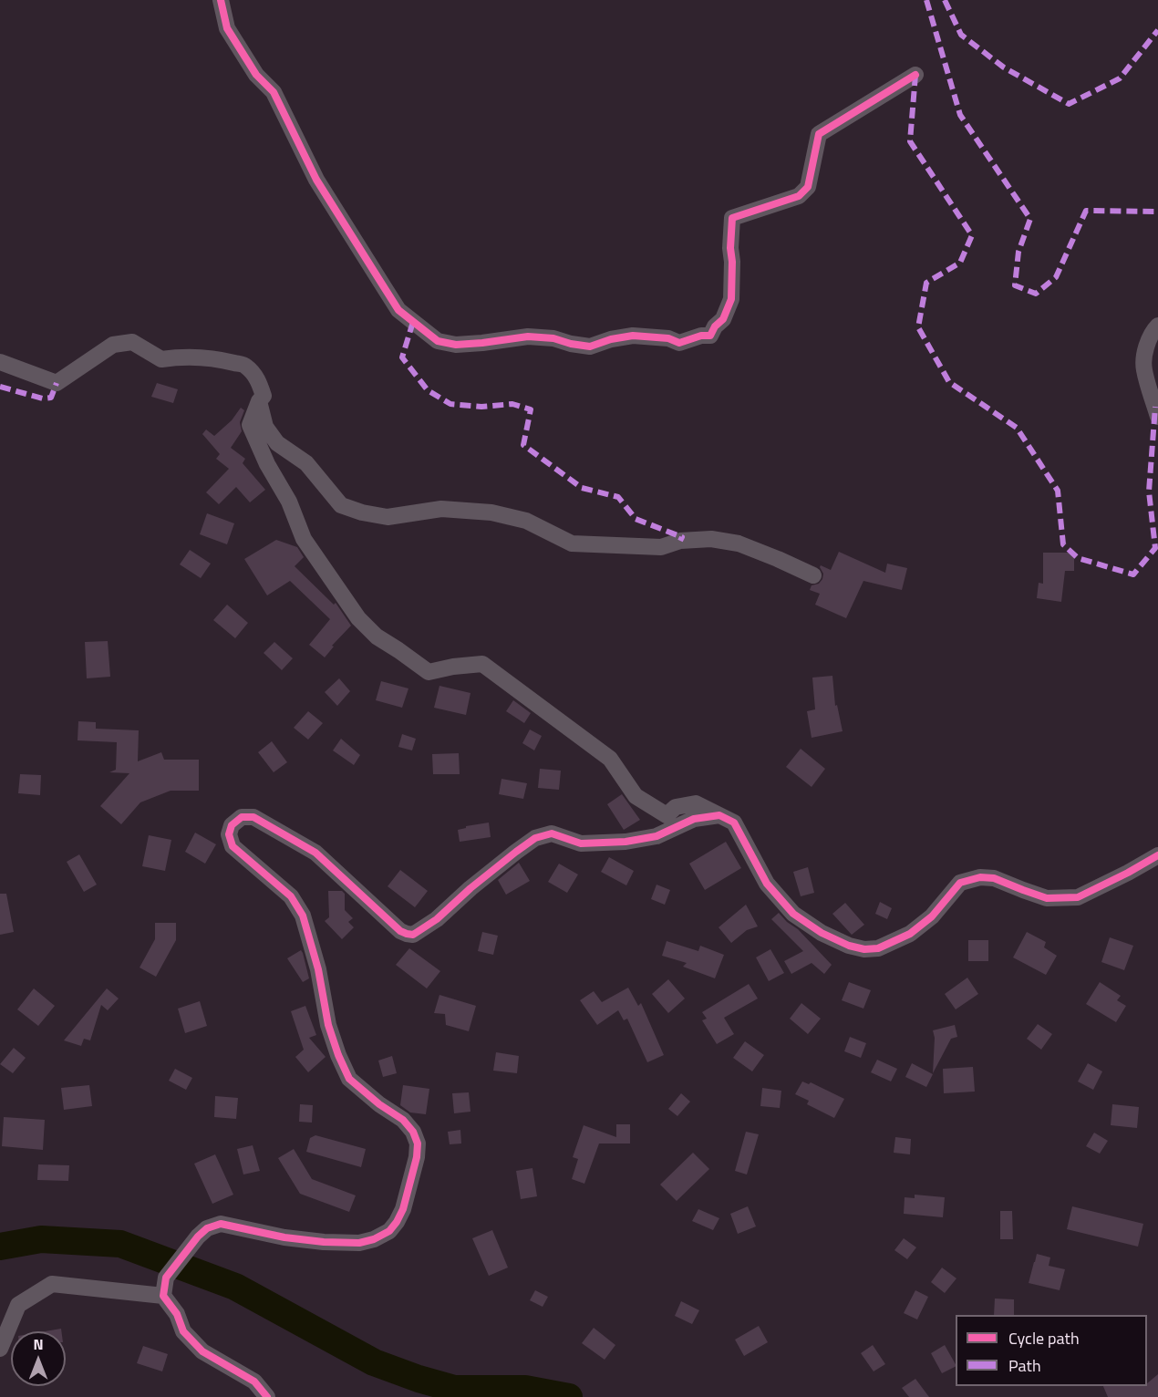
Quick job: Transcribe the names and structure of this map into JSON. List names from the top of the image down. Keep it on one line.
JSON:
{"legend":["Cycle path","Path"],"north":"top"}
